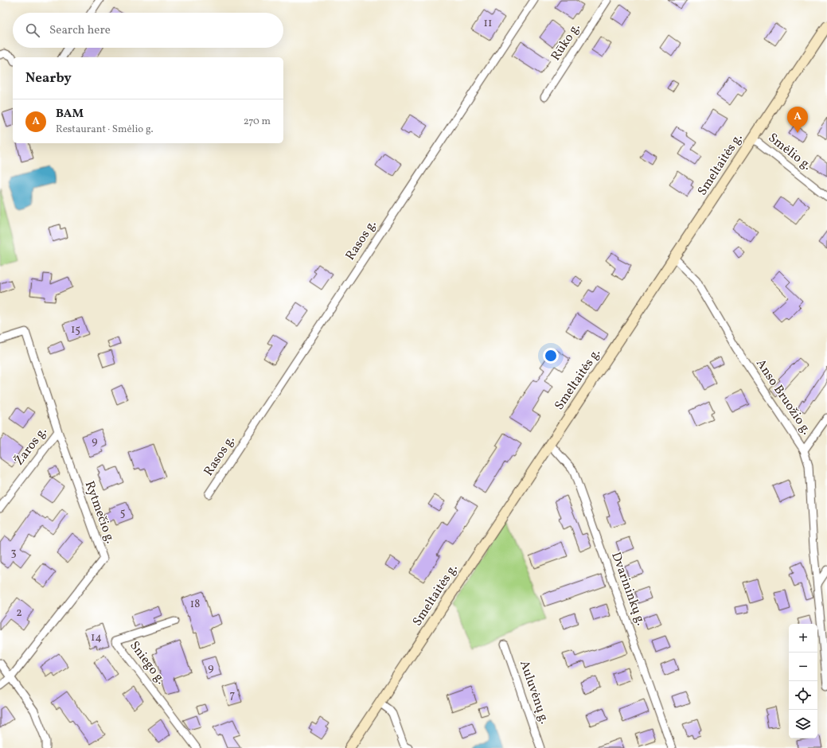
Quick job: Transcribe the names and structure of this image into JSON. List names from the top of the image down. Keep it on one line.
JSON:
{"streets":{"main road":["Smeltaitės g."],"street":["Rūko g.","Smėlio g.","Rasos g.","Anso Bruožio g.","Žaros g.","Rytmečio g.","Dvarininkų g.","Sniego g.","Auluvėnų g."]},"crossings":[["Smėlio g.","Smeltaitės g."],["Smeltaitės g.","Anso Bruožio g."],["Smeltaitės g.","Dvarininkų g."],["Žaros g.","Rytmečio g."]],"house_numbers":["11","15","9","5","3","18","2","14","9","7"],"page":{"search":"Search here","heading":"Nearby","list":[{"mark":"A","name":"BAM","note":"Restaurant · Smėlio g.","value":"270 m"}],"pins":"A","map_buttons":["+","−"]}}
